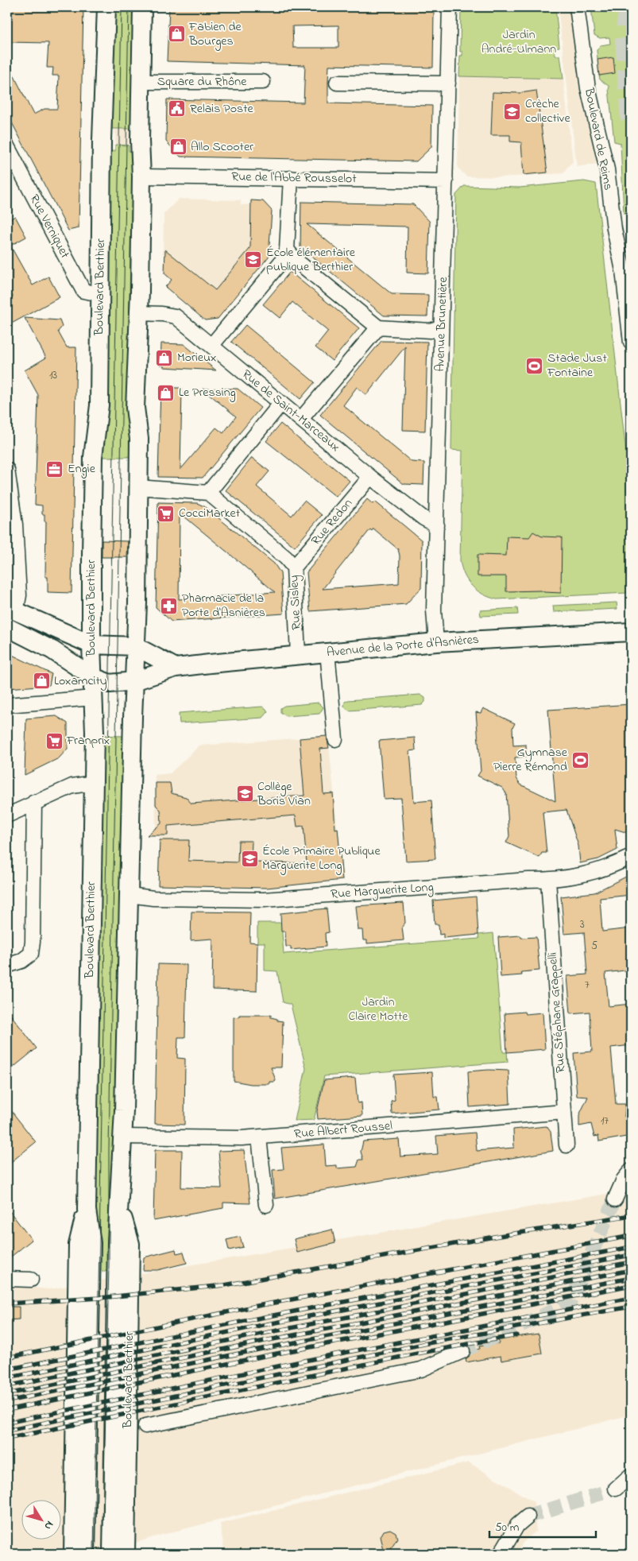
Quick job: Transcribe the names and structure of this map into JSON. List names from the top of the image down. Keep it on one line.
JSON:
{"streets":{"main road":["Boulevard Berthier","Avenue de la Porte d'Asnières"],"street":["Square du Rhône","Boulevard de Reims","Rue de l'Abbé Rousselot","Rue Verniquet","Avenue Brunetière","Rue de Saint-Marceaux","Rue Redon","Rue Sisley","Rue Marguerite Long","Rue Stéphane Grappelli","Rue Albert Roussel"]},"crossings":[["Square du Rhône","Boulevard Berthier"],["Rue de l'Abbé Rousselot","Boulevard Berthier"],["Rue de l'Abbé Rousselot","Avenue Brunetière"],["Rue Verniquet","Boulevard Berthier"],["Boulevard Berthier","Rue de Saint-Marceaux"],["Boulevard Berthier","Avenue de la Porte d'Asnières"],["Boulevard Berthier","Rue Marguerite Long"],["Boulevard Berthier","Rue Albert Roussel"],["Avenue Brunetière","Rue de Saint-Marceaux"],["Avenue Brunetière","Avenue de la Porte d'Asnières"],["Rue de Saint-Marceaux","Rue Redon"],["Rue Redon","Rue Sisley"],["Rue Sisley","Avenue de la Porte d'Asnières"],["Rue Marguerite Long","Rue Stéphane Grappelli"],["Rue Stéphane Grappelli","Rue Albert Roussel"]],"parks":["Jardin André-Ulmann","Jardin Claire Motte"],"places":{"shop":["Fabien de Bourges","Allo Scooter","Morieux","Le Pressing","Loxamcity"],"public building":["Relais Poste"],"school or university":["Crèche collective","École élémentaire publique Berthier","Collège Boris Vian","École Primaire Publique Marguerite Long"],"sports":["Stade Just Fontaine","Gymnase Pierre Rémond"],"office":["Engie"],"supermarket":["CocciMarket","Franprix"],"pharmacy":["Pharmacie de la Porte d'Asnières"]},"house_numbers":["13","3","5","7","17"],"scale_bar":"50 m","north":"bottom right"}
